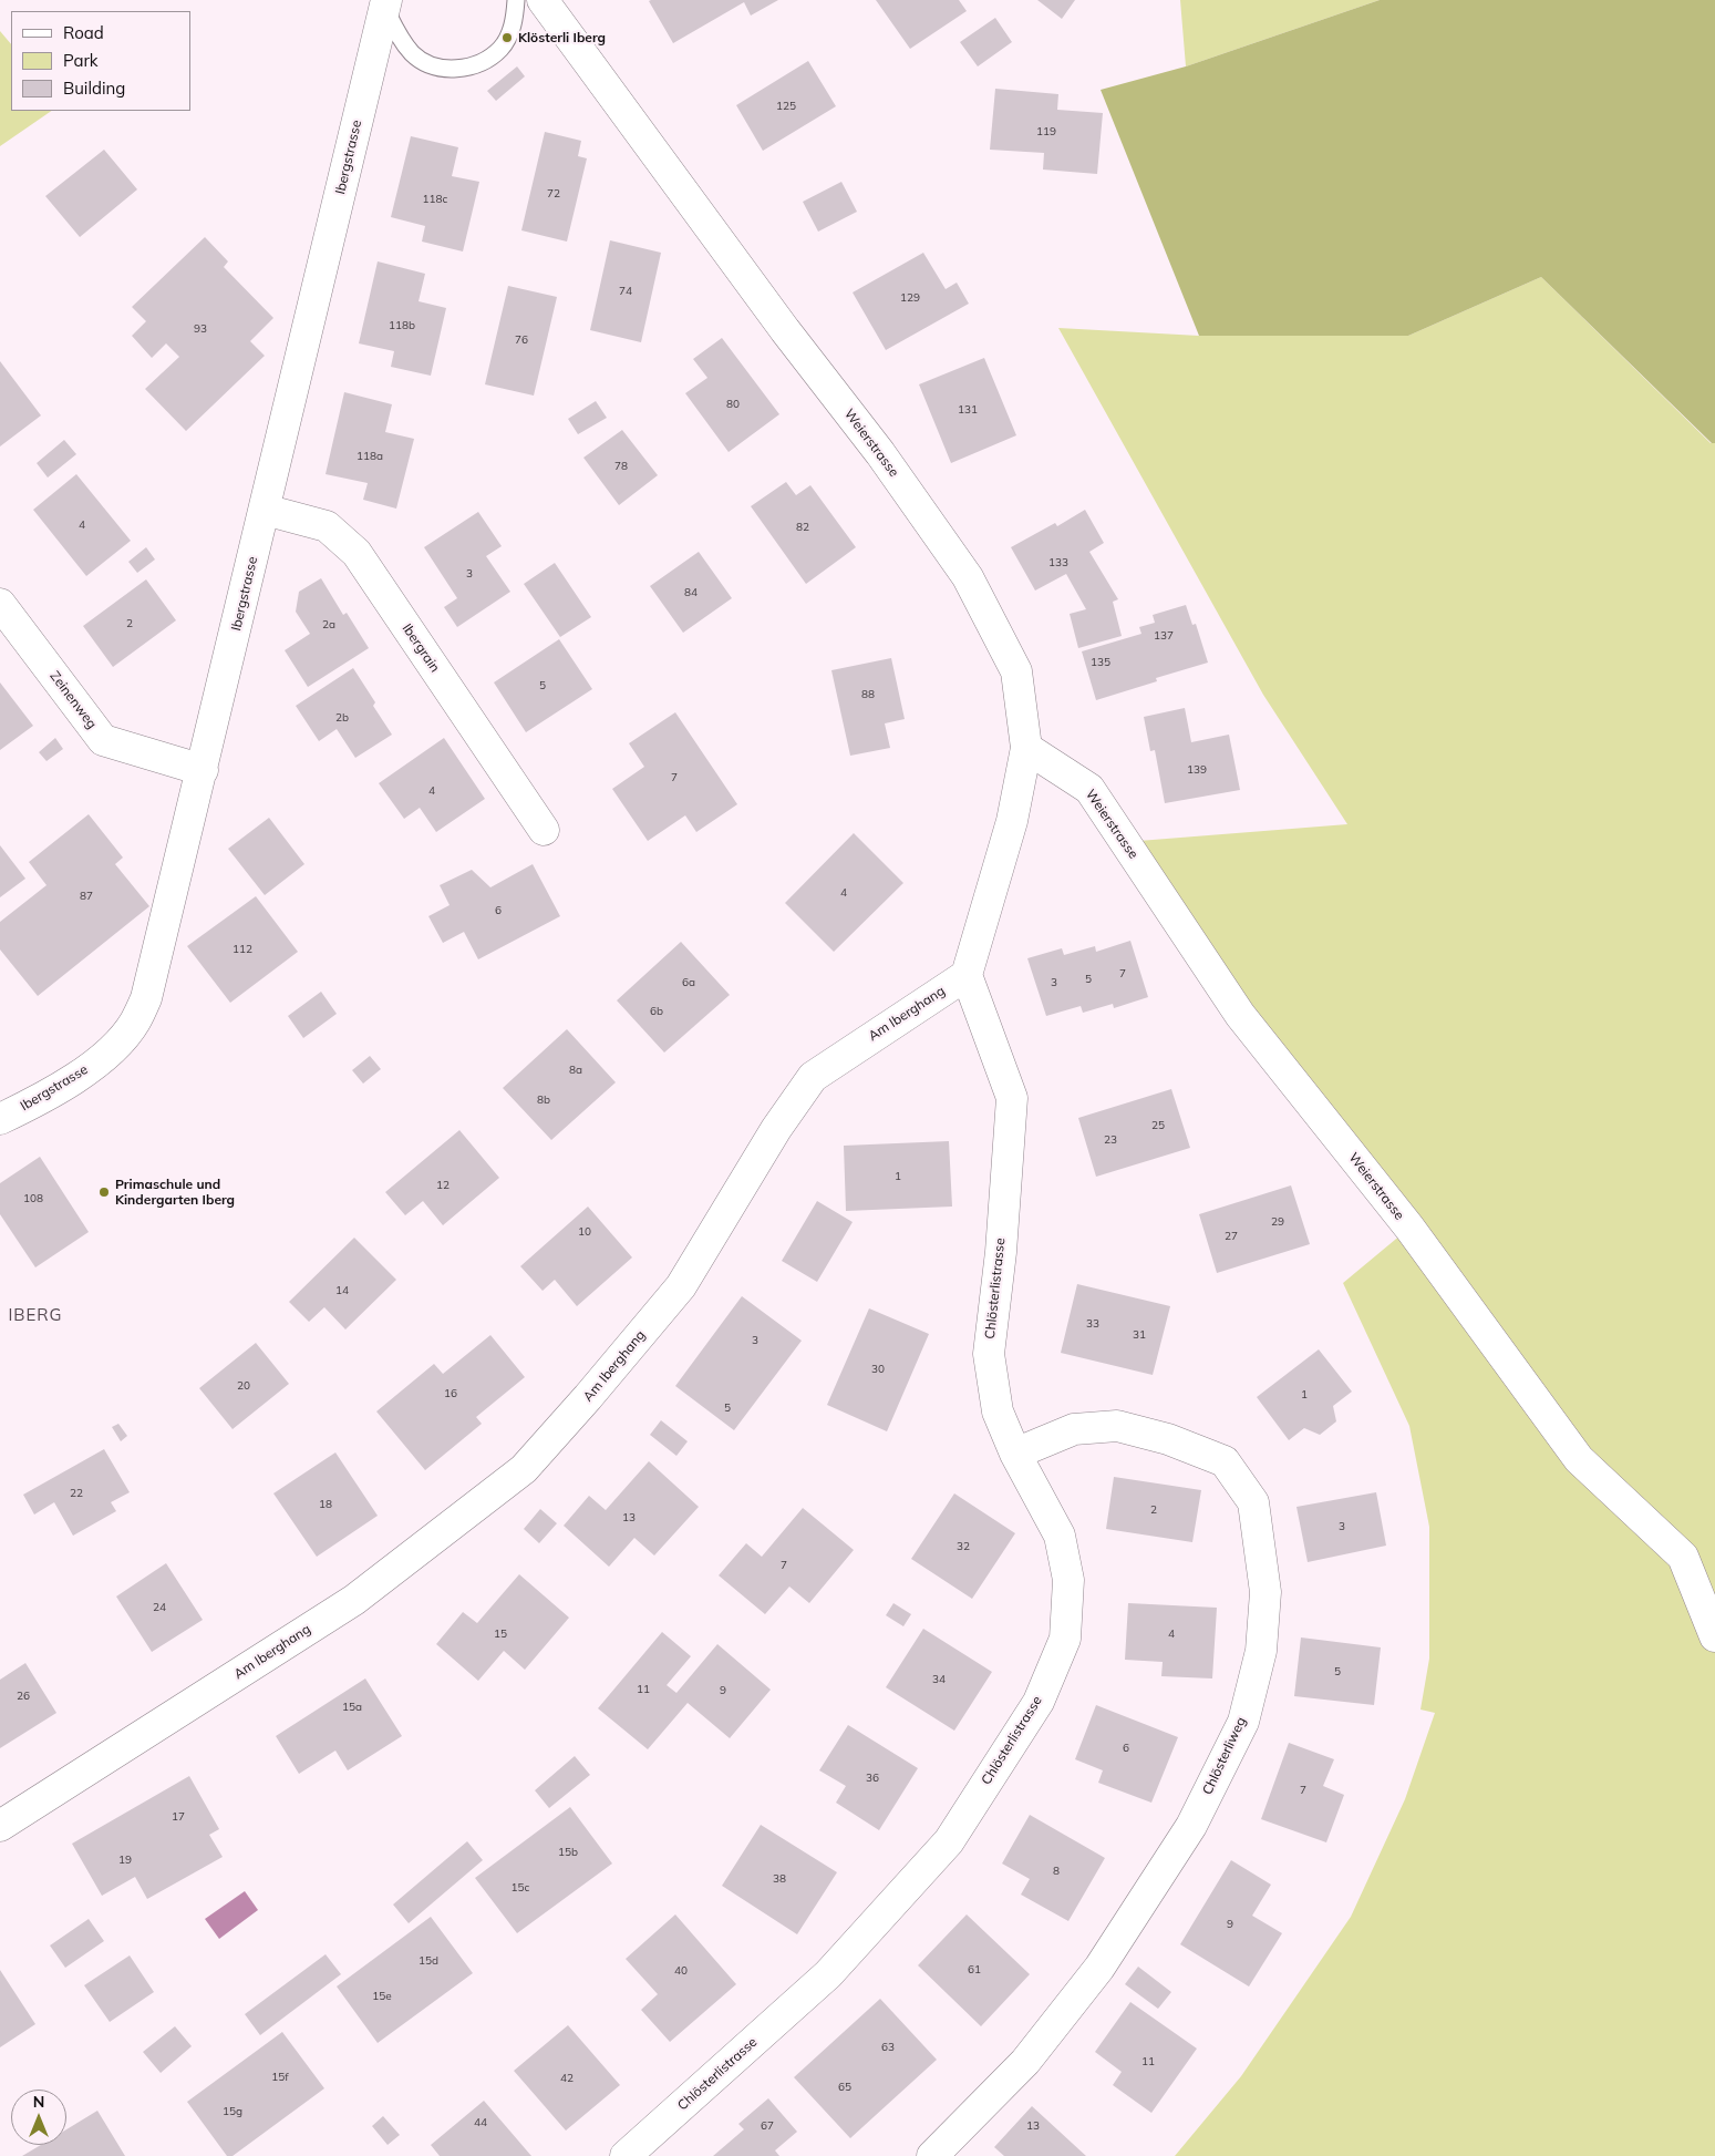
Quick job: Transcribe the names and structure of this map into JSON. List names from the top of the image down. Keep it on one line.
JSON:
{"streets":{"street":["Ibergstrasse","Weierstrasse","Ibergrain","Zeinenweg","Am Iberghang","Chlösterlistrasse","Chlösterliweg"]},"crossings":[["Ibergstrasse","Ibergrain"],["Ibergstrasse","Zeinenweg"],["Am Iberghang","Chlösterlistrasse"],["Chlösterlistrasse","Chlösterliweg"]],"districts":["IBERG"],"places":["Klösterli Iberg","Primaschule und Kindergarten Iberg"],"house_numbers":["125","119","72","118c","74","129","118b","93","76","80","131","118a","78","4","82","133","3","84","2","2a","137","135","5","88","2b","139","7","4","4","87","6","112","7","5","6a","3","6b","8a","8b","25","23","1","12","108","29","10","27","14","33","31","3","30","20","16","1","5","22","18","2","13","3","32","7","24","15","4","5","34","11","9","26","15a","6","36","7","17","15b","19","8","38","15c","9","15d","61","40","15e","63","11","15f","42","65","15g","44","67","13"],"legend":["Road","Park","Building"],"north":"top"}
